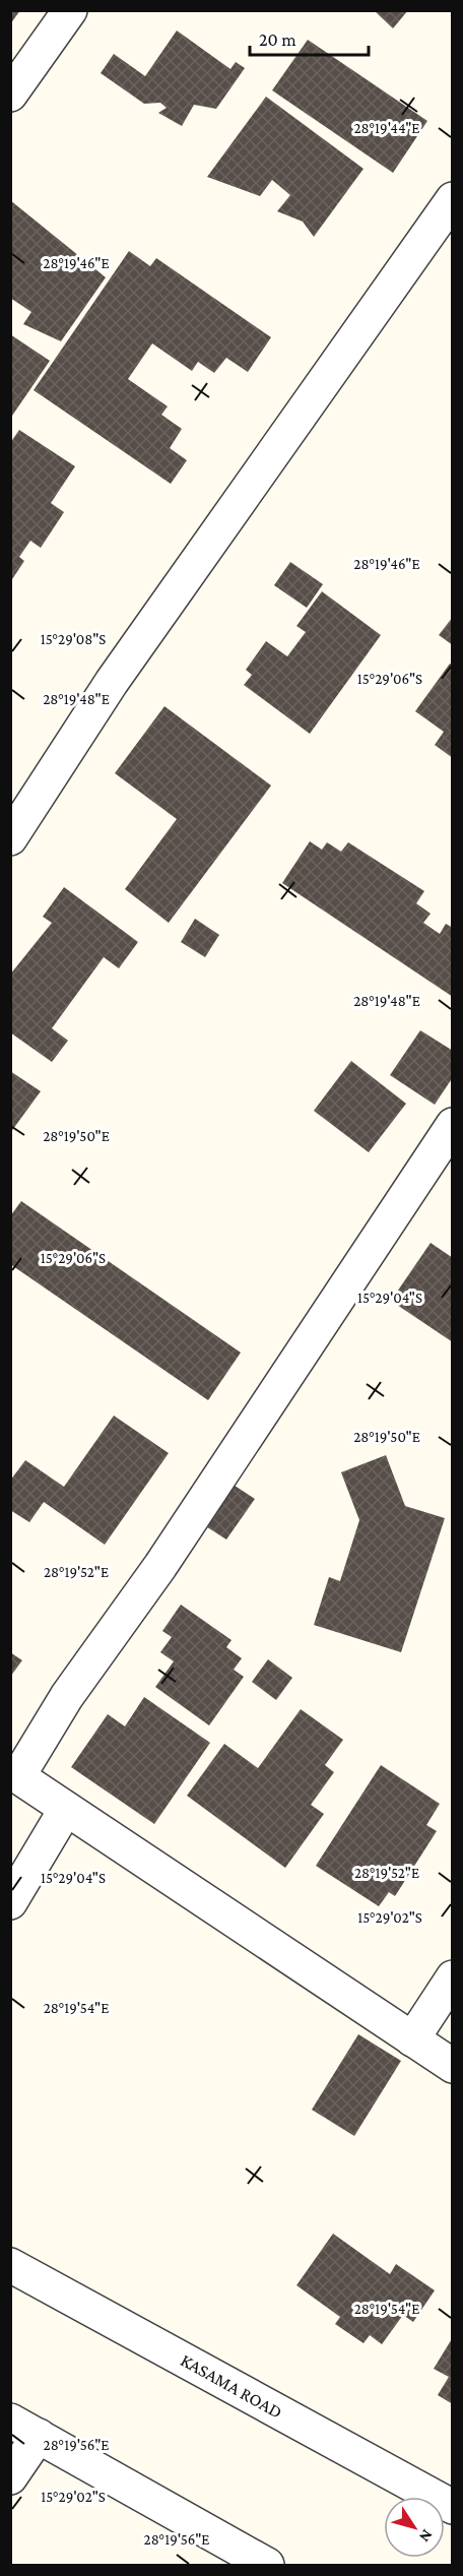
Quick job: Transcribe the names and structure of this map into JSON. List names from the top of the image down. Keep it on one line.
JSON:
{"streets":{"street":["KASAMA ROAD"]},"scale_bar":"20 m","north":"bottom right","coordinates":["28°19'44\"E","28°19'46\"E","15°29'08\"S","15°29'06\"S","28°19'48\"E","28°19'50\"E","15°29'04\"S","28°19'52\"E","15°29'02\"S","28°19'54\"E","28°19'56\"E"]}
